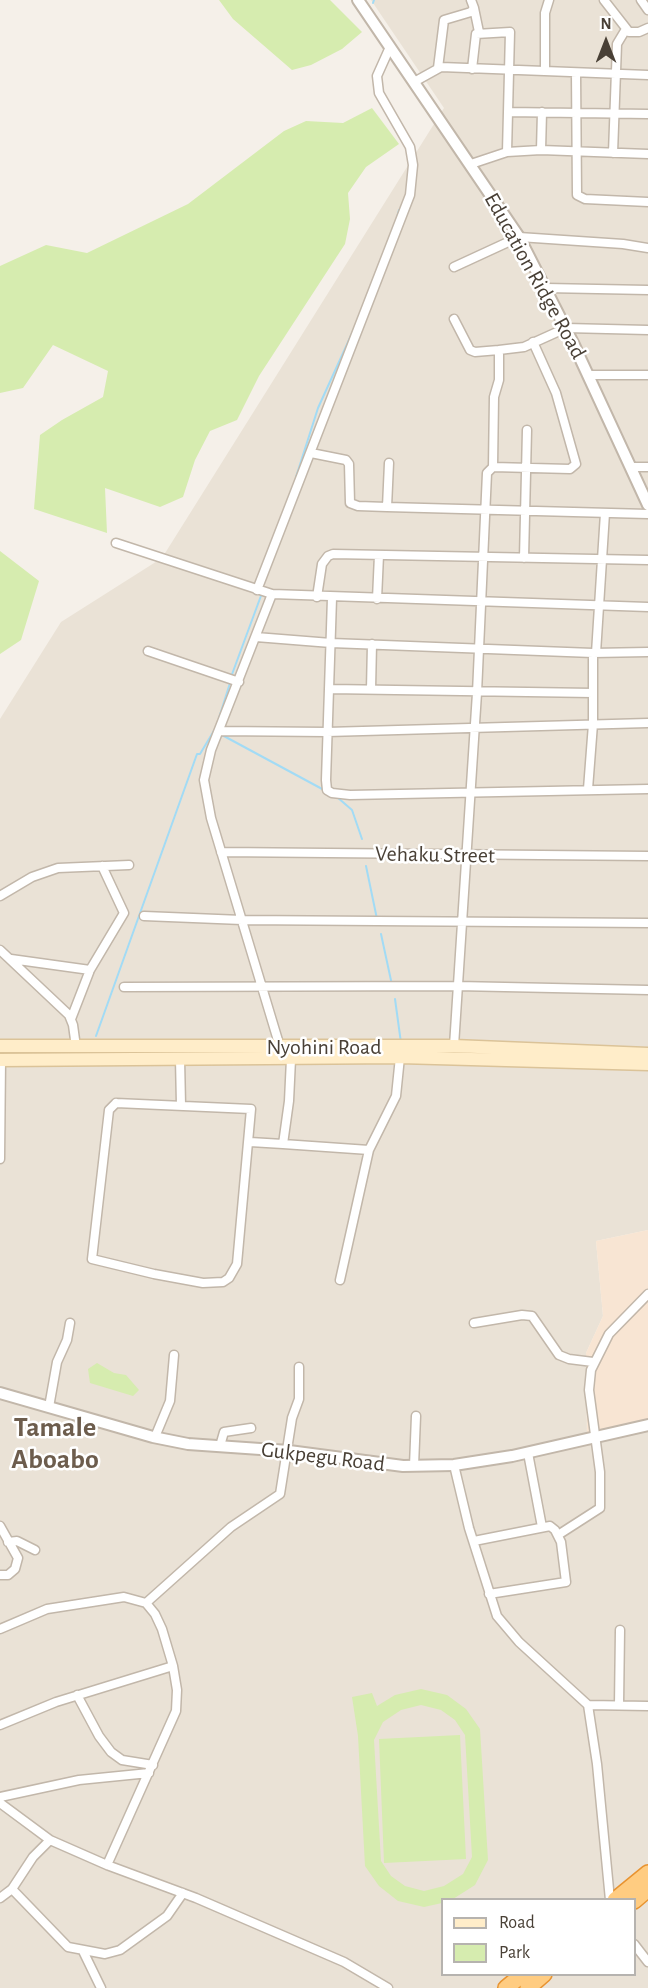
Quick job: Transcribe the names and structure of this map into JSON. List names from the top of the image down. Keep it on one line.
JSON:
{"streets":{"main road":["Nyohini Road"],"street":["Education Ridge Road","Vehaku Street","Gukpegu Road"]},"districts":["Tamale Aboabo"],"legend":["Road","Park"],"north":"top"}
